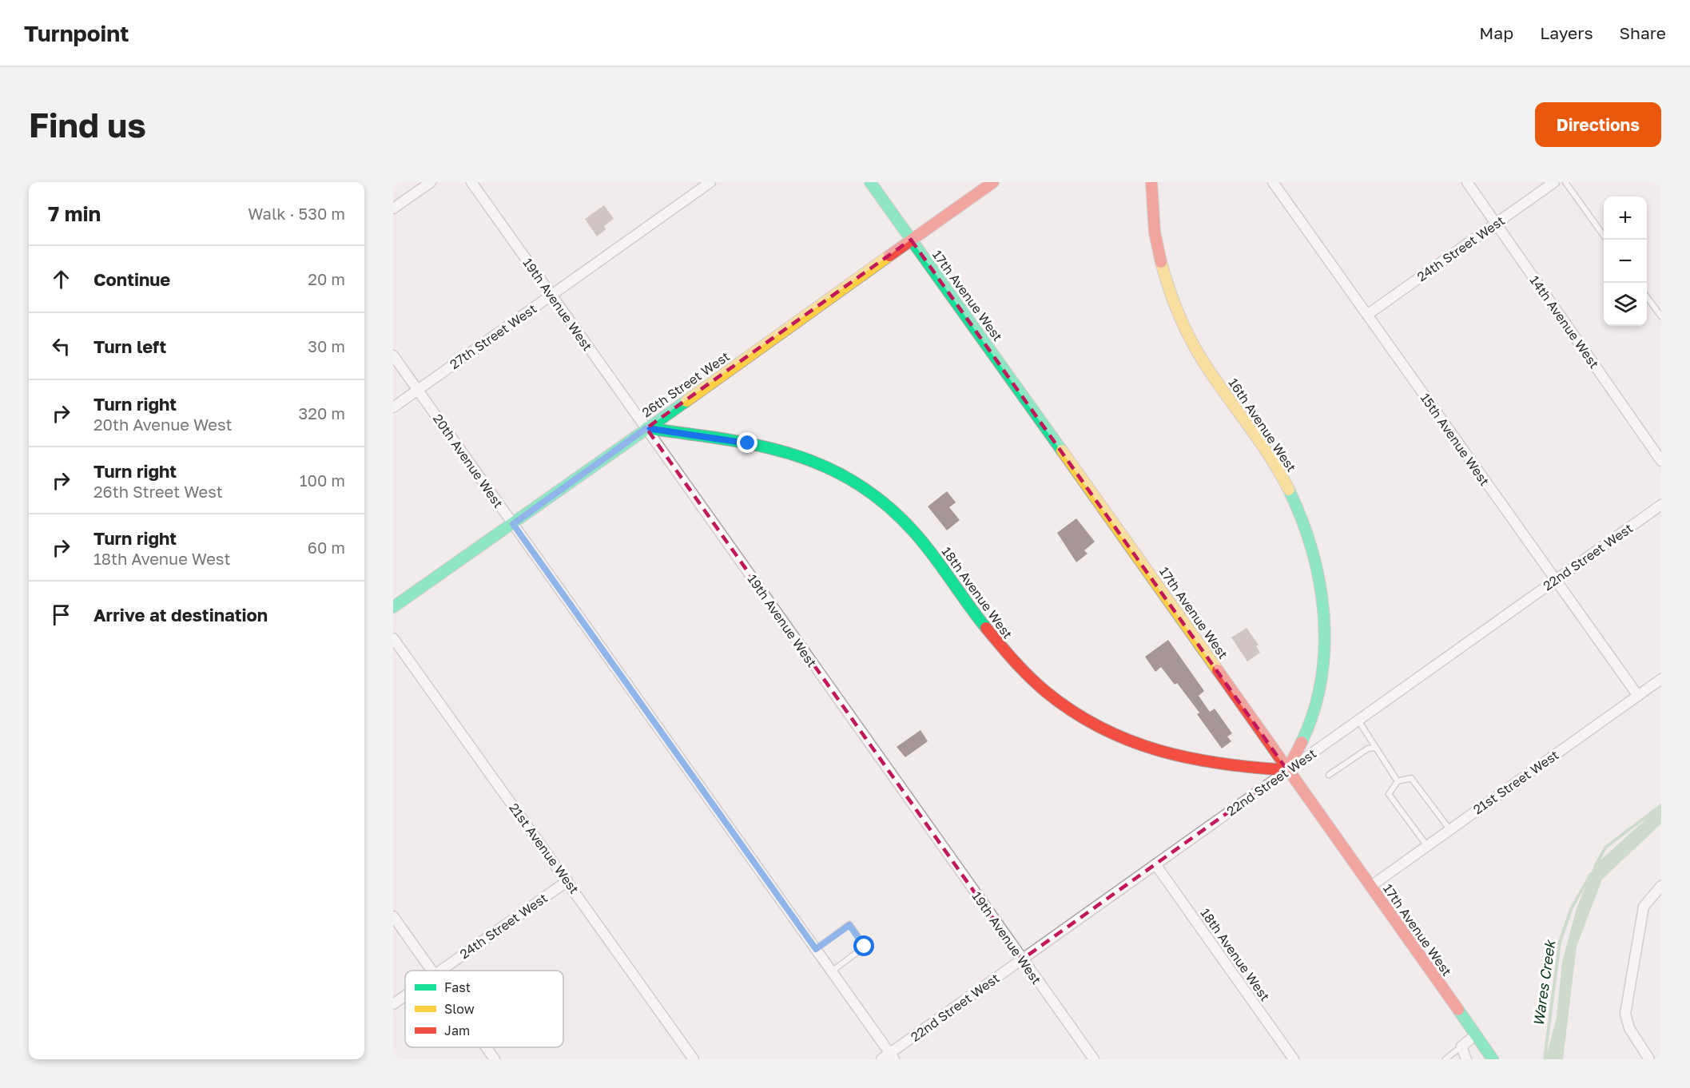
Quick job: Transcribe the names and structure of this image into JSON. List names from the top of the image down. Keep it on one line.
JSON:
{"streets":{"street":["24th Street West","17th Avenue West","19th Avenue West","14th Avenue West","27th Street West","26th Street West","16th Avenue West","15th Avenue West","20th Avenue West","22nd Street West","18th Avenue West","21st Street West","21st Avenue West"]},"crossings":[["24th Street West","14th Avenue West"],["24th Street West","15th Avenue West"],["24th Street West","21st Avenue West"],["17th Avenue West","26th Street West"],["17th Avenue West","16th Avenue West"],["17th Avenue West","22nd Street West"],["17th Avenue West","18th Avenue West"],["17th Avenue West","21st Street West"],["19th Avenue West","27th Street West"],["19th Avenue West","26th Street West"],["19th Avenue West","22nd Street West"],["19th Avenue West","18th Avenue West"],["27th Street West","20th Avenue West"],["26th Street West","20th Avenue West"],["26th Street West","18th Avenue West"],["16th Avenue West","22nd Street West"],["16th Avenue West","18th Avenue West"],["15th Avenue West","22nd Street West"],["15th Avenue West","21st Street West"],["20th Avenue West","22nd Street West"],["22nd Street West","18th Avenue West"]],"water":["Wares Creek"],"legend":["Fast","Slow","Jam"],"page":{"header":"Turnpoint","nav":["Map","Layers","Share"],"buttons":"Directions","title":"Find us","heading":["7 min","Walk · 530 m"],"map_buttons":["+","−"],"list":[["Continue","20 m"],["Turn left","30 m"],["Turn right","20th Avenue West","320 m"],["Turn right","26th Street West","100 m"],["Turn right","18th Avenue West","60 m"],"Arrive at destination"]}}
